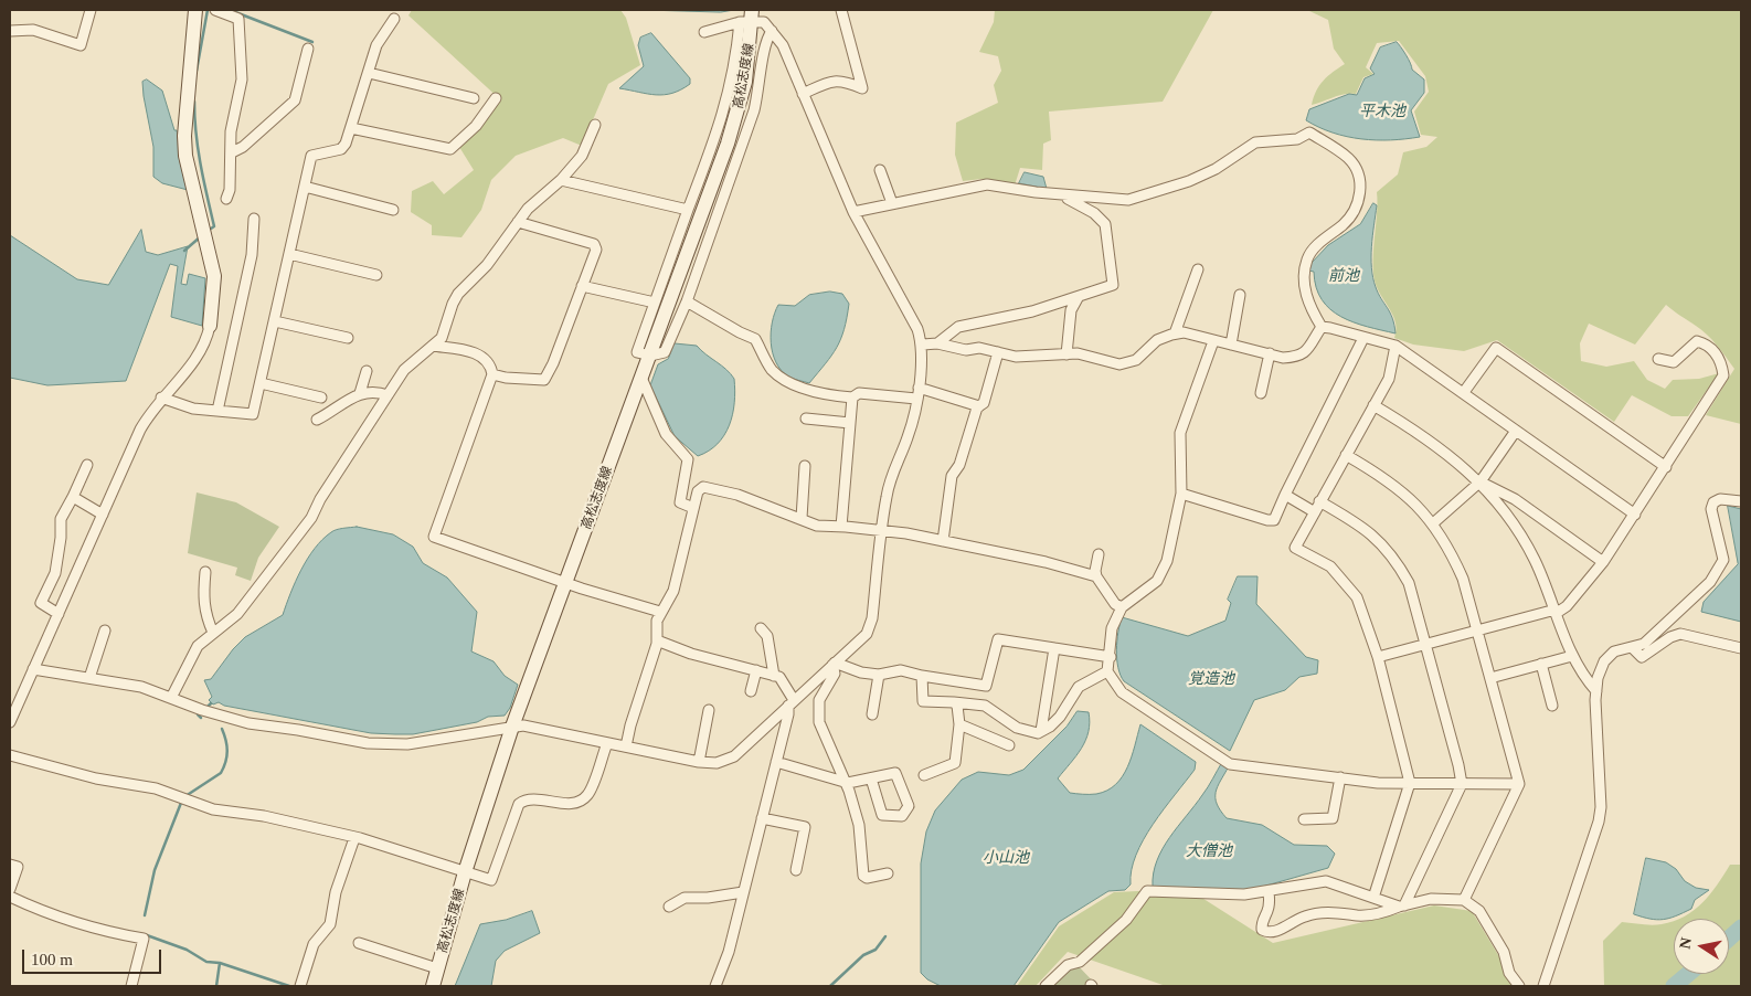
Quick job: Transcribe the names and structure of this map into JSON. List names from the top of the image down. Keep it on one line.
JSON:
{"streets":{"main road":["高松志度線"]},"water":["平木池","前池","覚造池","大僧池","小山池"],"scale_bar":"100 m","north":"left"}
